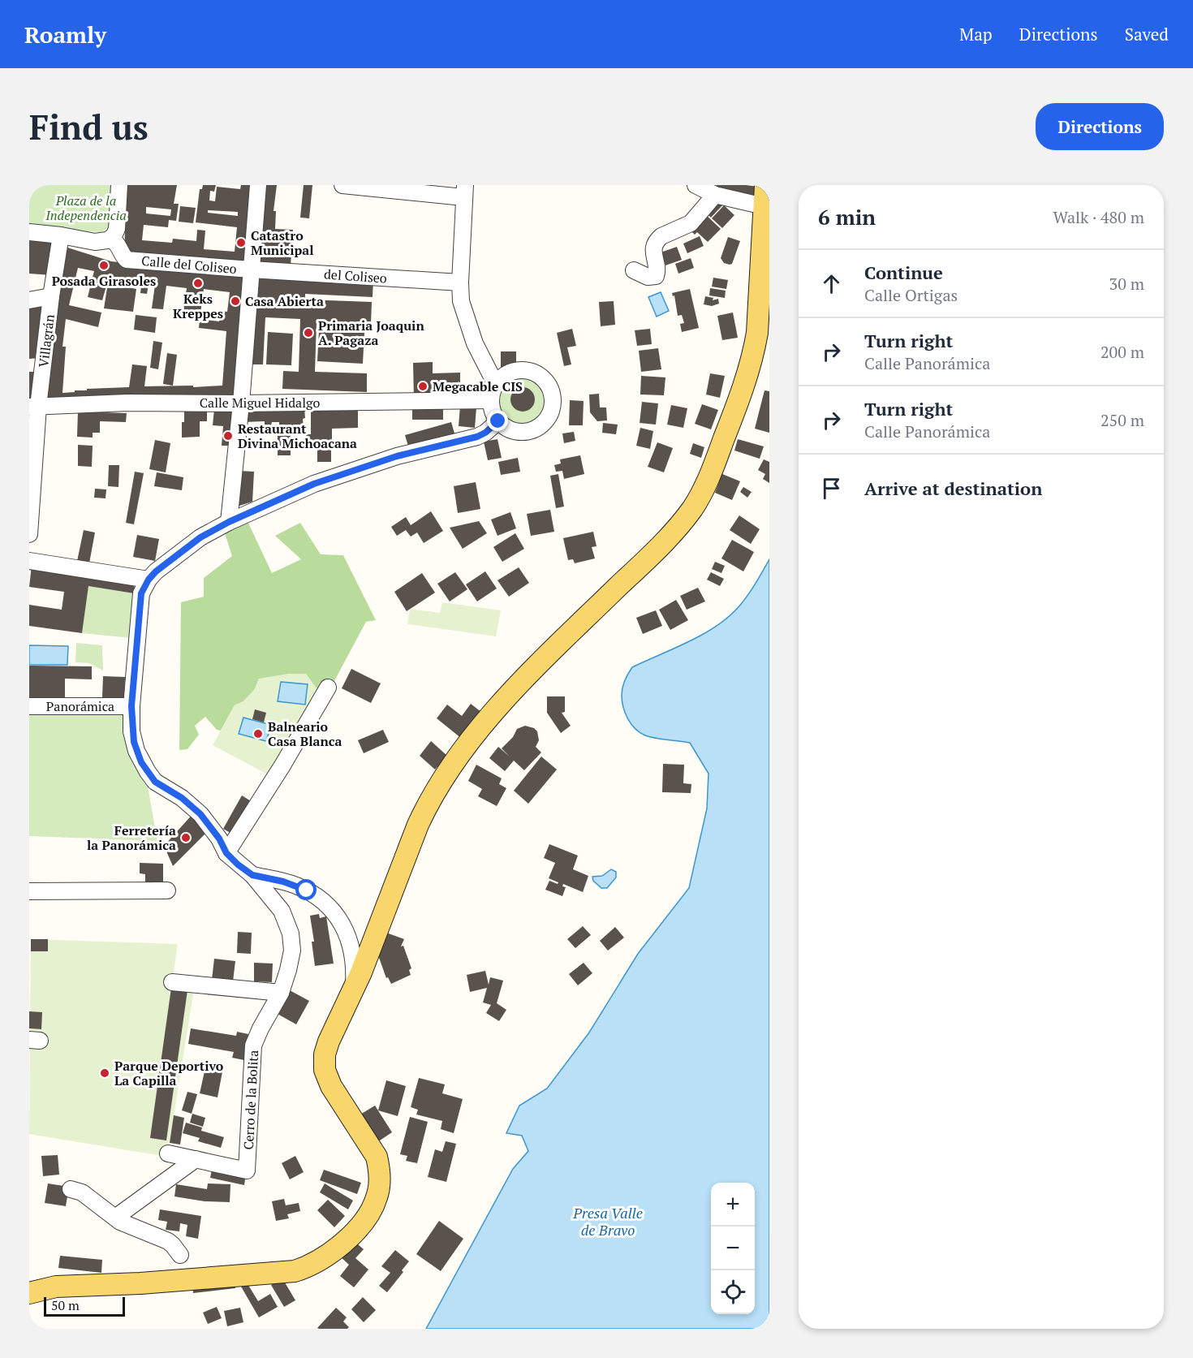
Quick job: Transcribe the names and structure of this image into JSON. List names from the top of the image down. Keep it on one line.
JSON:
{"streets":{"street":["Calle del Coliseo","del Coliseo","Villagrán","Calle Miguel Hidalgo","Panorámica","Cerro de la Bolita"]},"crossings":[["Calle del Coliseo","del Coliseo"],["Villagrán","Calle Miguel Hidalgo"],["Panorámica","Cerro de la Bolita"]],"water":["Presa Valle de Bravo"],"parks":["Plaza de la Independencia"],"places":["Catastro Municipal","Posada Girasoles","Keks Kreppes","Casa Abierta","Primaria Joaquin A. Pagaza","Megacable CIS","Restaurant Divina Michoacana","Balneario Casa Blanca","Ferretería la Panorámica","Parque Deportivo La Capilla"],"scale_bar":"50 m","page":{"header":"Roamly","nav":["Map","Directions","Saved"],"buttons":"Directions","title":"Find us","heading":["6 min","Walk · 480 m"],"list":[["Continue","Calle Ortigas","30 m"],["Turn right","Calle Panorámica","200 m"],["Turn right","Calle Panorámica","250 m"],"Arrive at destination"],"map_buttons":["+","−"],"scale":"50 m"}}
